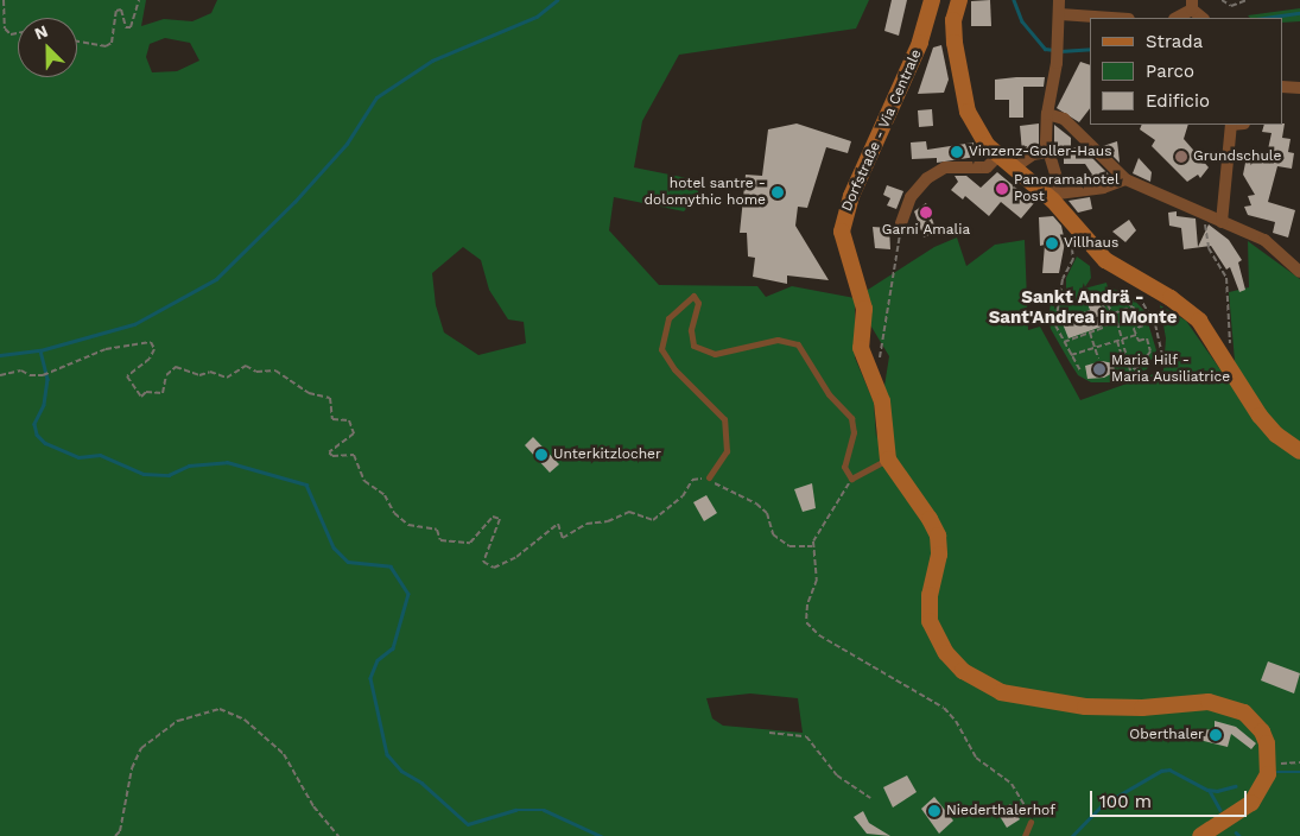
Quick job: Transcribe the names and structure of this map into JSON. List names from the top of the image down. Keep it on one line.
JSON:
{"streets":{"street":["Dorfstraße - Via Centrale"]},"districts":["Sankt Andrä - Sant'Andrea in Monte"],"places":["Vinzenz-Goller-Haus","Grundschule","Panoramahotel Post","hotel santre - dolomythic home","Garni Amalia","Villhaus","Maria Hilf - Maria Ausiliatrice","Unterkitzlocher","Oberthaler","Niederthalerhof"],"legend":["Strada","Parco","Edificio"],"scale_bar":"100 m","north":"top left"}
